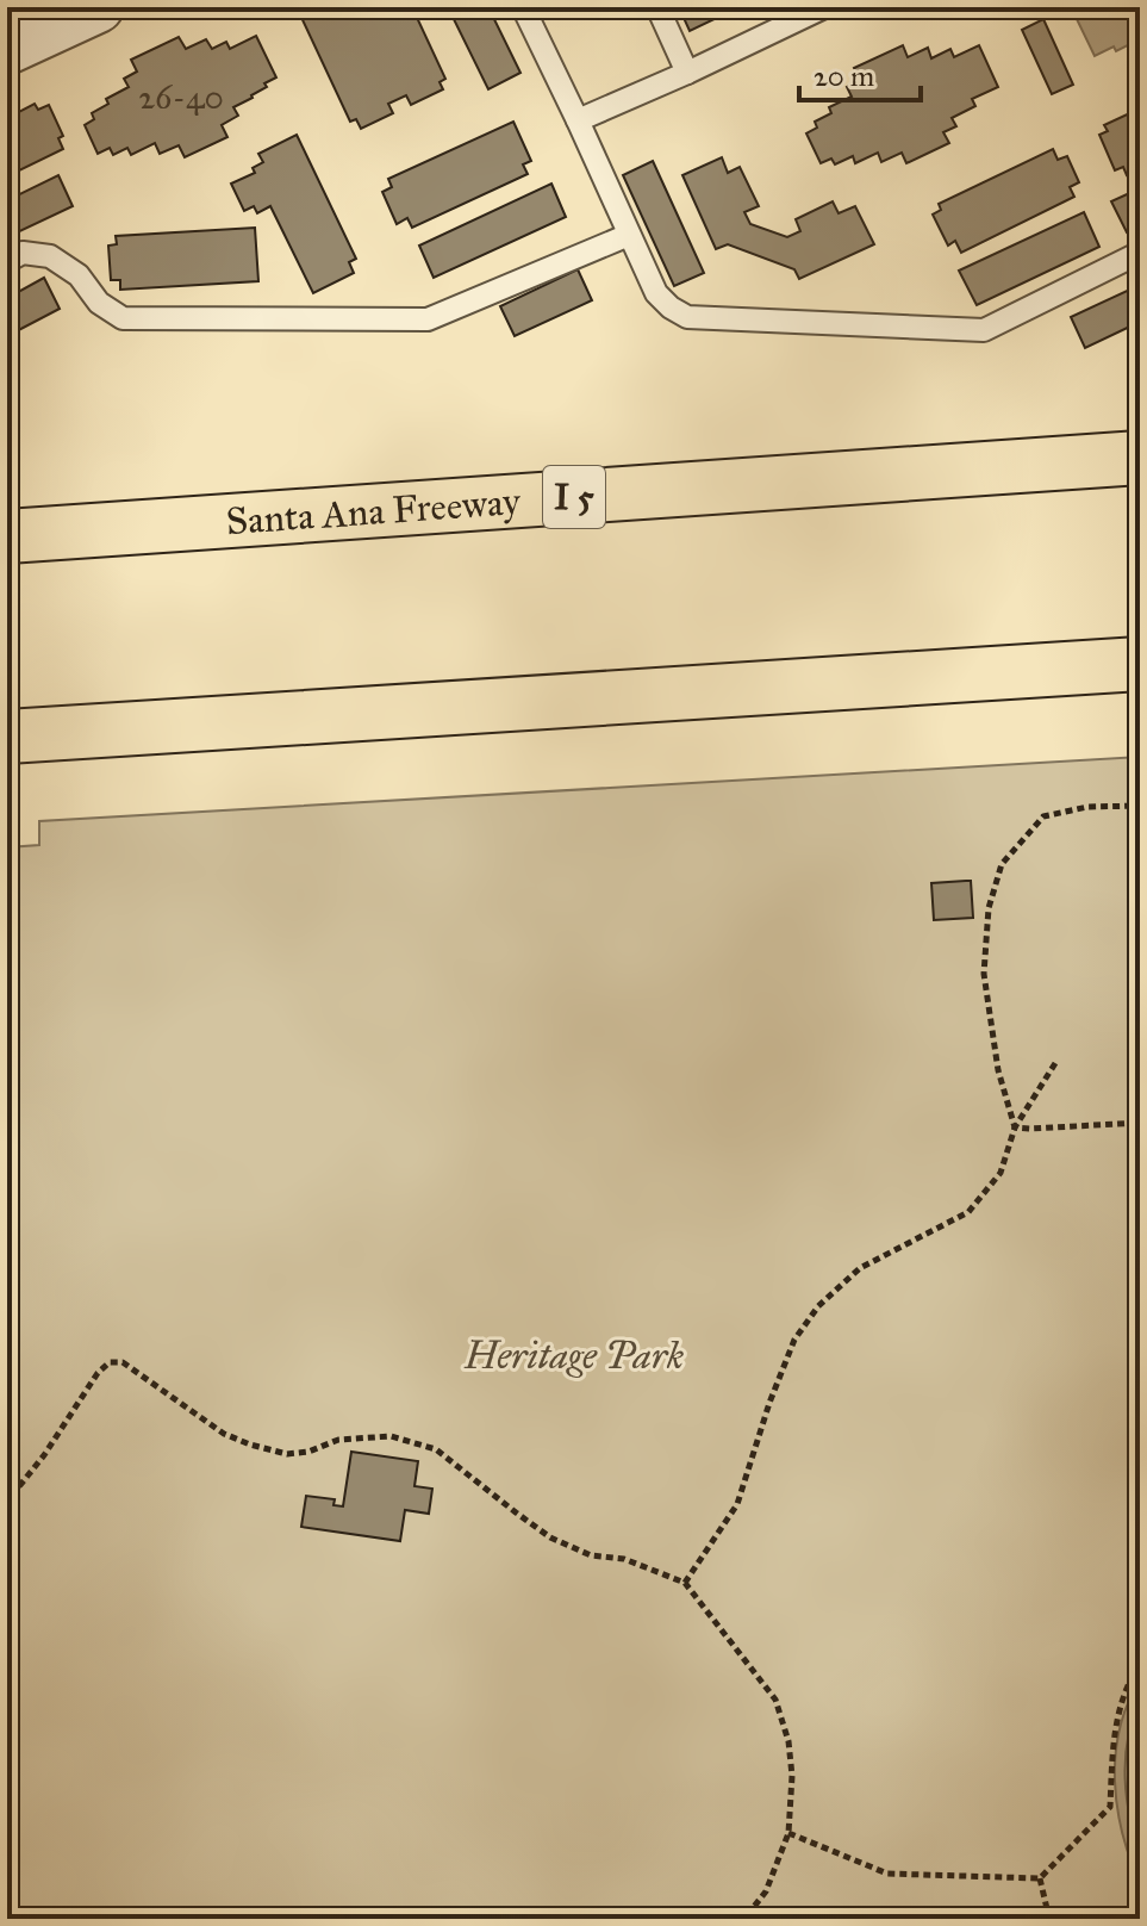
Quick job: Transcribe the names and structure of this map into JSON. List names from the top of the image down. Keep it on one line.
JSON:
{"streets":{"highway":["I 5","Santa Ana Freeway"]},"parks":["Heritage Park"],"house_numbers":["26-40"],"scale_bar":"20 m"}
